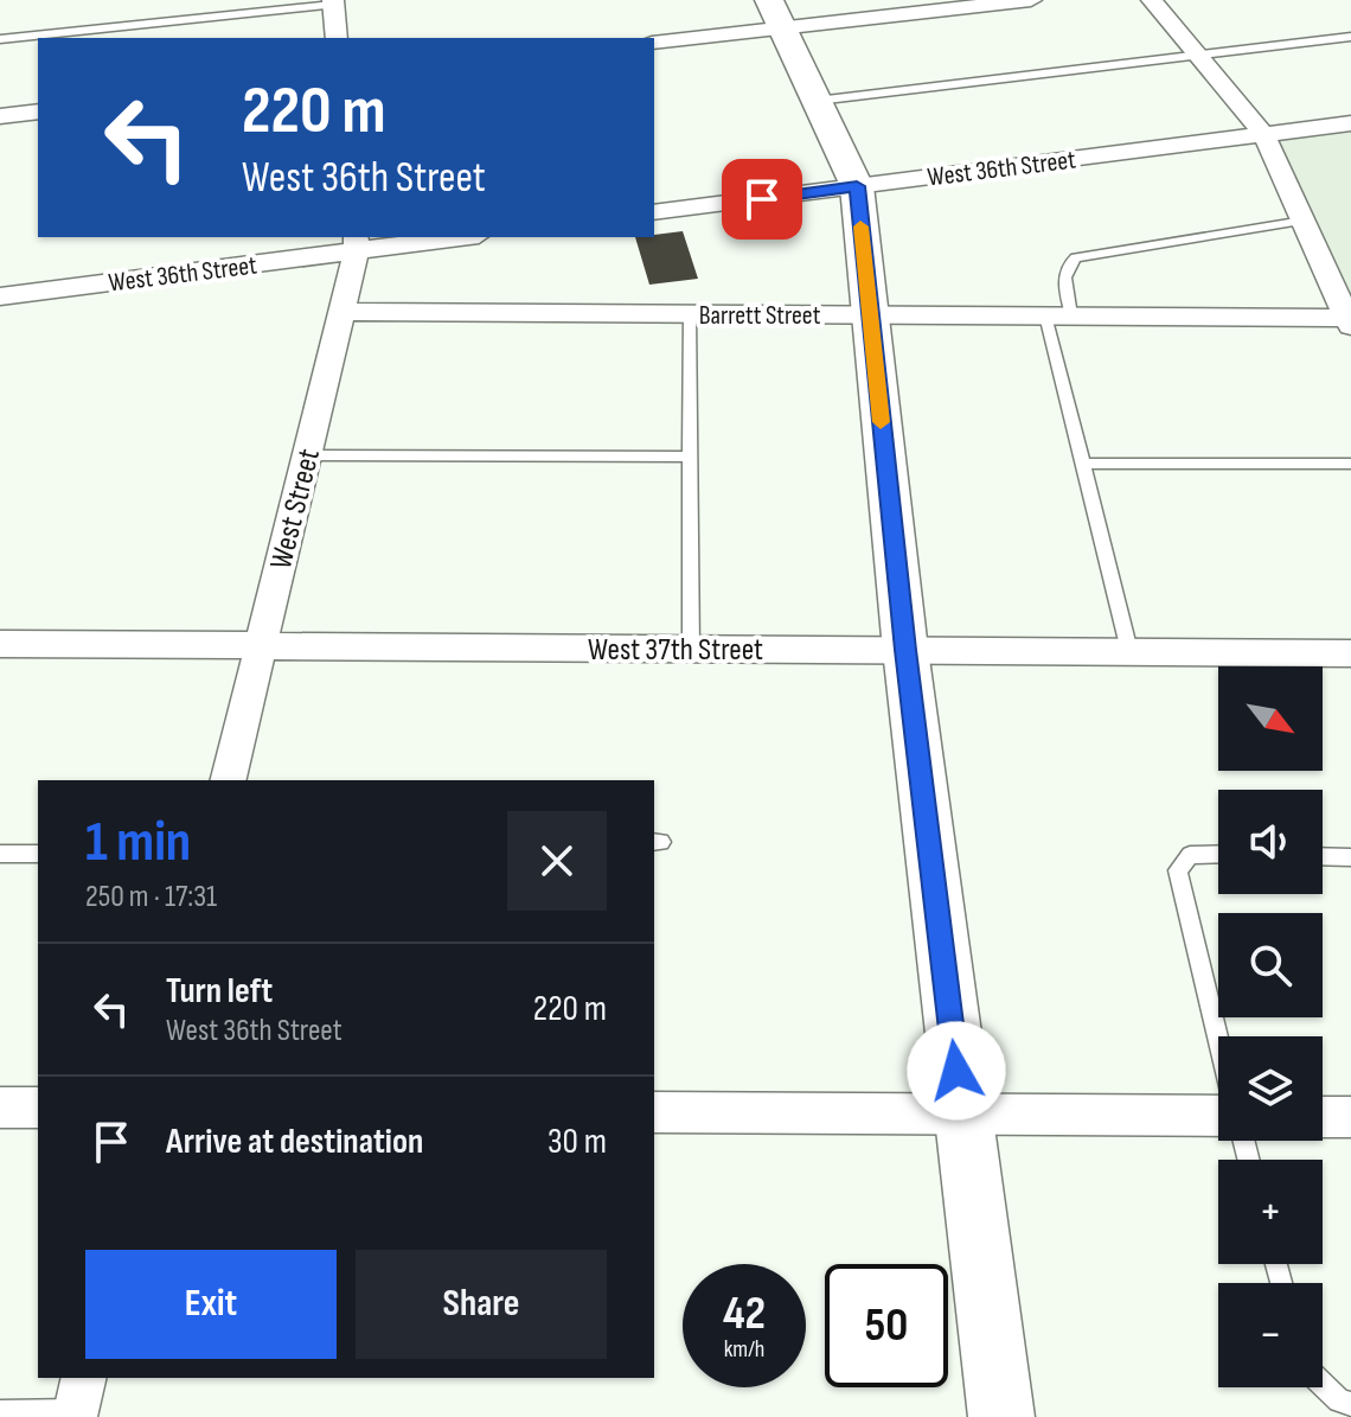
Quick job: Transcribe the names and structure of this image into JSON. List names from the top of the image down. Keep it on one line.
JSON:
{"streets":{"street":["West 36th Street","Barrett Street","West Street","West 37th Street"]},"crossings":[["West 36th Street","West Street"],["Barrett Street","West Street"],["West Street","West 37th Street"]],"north":"bottom right","page":{"turn":["220 m","West 36th Street"],"map_buttons":["+","−"],"heading":["1 min","250 m · 17:31"],"list":[{"name":"Turn left","note":"West 36th Street","value":"220 m"},{"name":"Arrive at destination","value":"30 m"}],"buttons":["Exit","Share"],"speed":"42 km/h","limit":"50"}}
